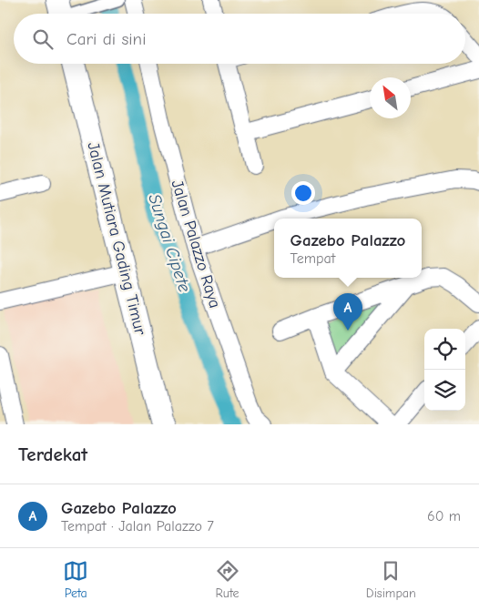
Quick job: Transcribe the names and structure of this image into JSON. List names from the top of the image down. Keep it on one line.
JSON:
{"streets":{"main road":["Jalan Mutiara Gading Timur"],"street":["Jalan Palazzo Raya"]},"water":["Sungai Cipete"],"north":"top left","page":{"search":"Cari di sini","popup":["Gazebo Palazzo","Tempat"],"pins":"A","heading":"Terdekat","list":[{"mark":"A","name":"Gazebo Palazzo","note":"Tempat · Jalan Palazzo 7","value":"60 m"}],"nav":["Peta","Rute","Disimpan"]}}
